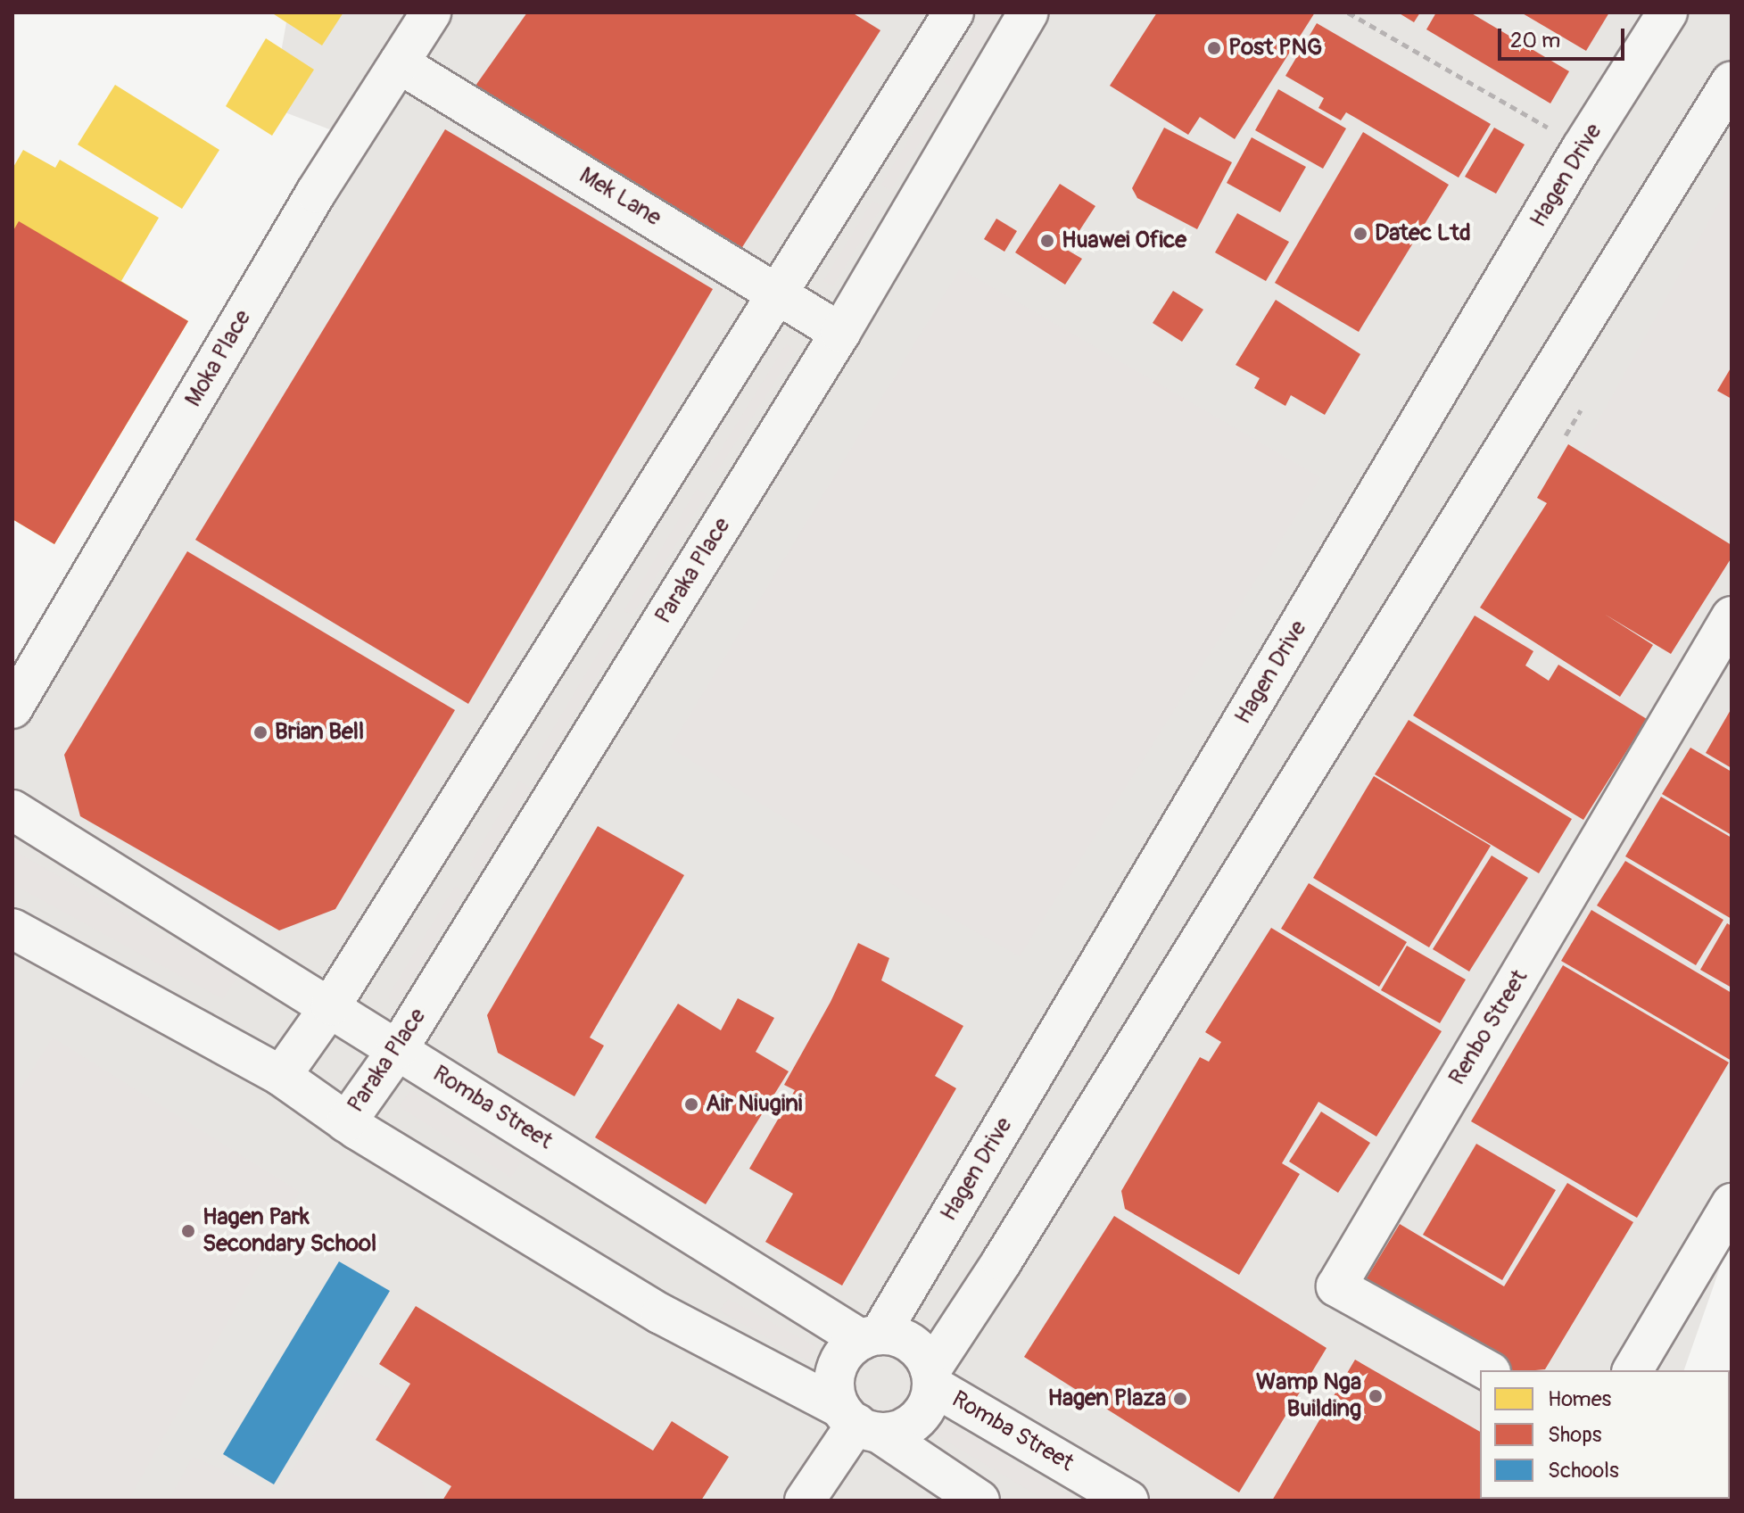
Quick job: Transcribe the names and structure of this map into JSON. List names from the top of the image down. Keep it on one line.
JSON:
{"streets":{"street":["Hagen Drive","Mek Lane","Moka Place","Paraka Place","Renbo Street","Romba Street"]},"crossings":[["Hagen Drive","Romba Street"],["Mek Lane","Moka Place"],["Mek Lane","Paraka Place"],["Paraka Place","Romba Street"]],"places":["Post PNG","Datec Ltd","Huawei Ofice","Brian Bell","Air Niugini","Hagen Park Secondary School","Wamp Nga Building","Hagen Plaza"],"legend":["Homes","Shops","Schools"],"scale_bar":"20 m"}
